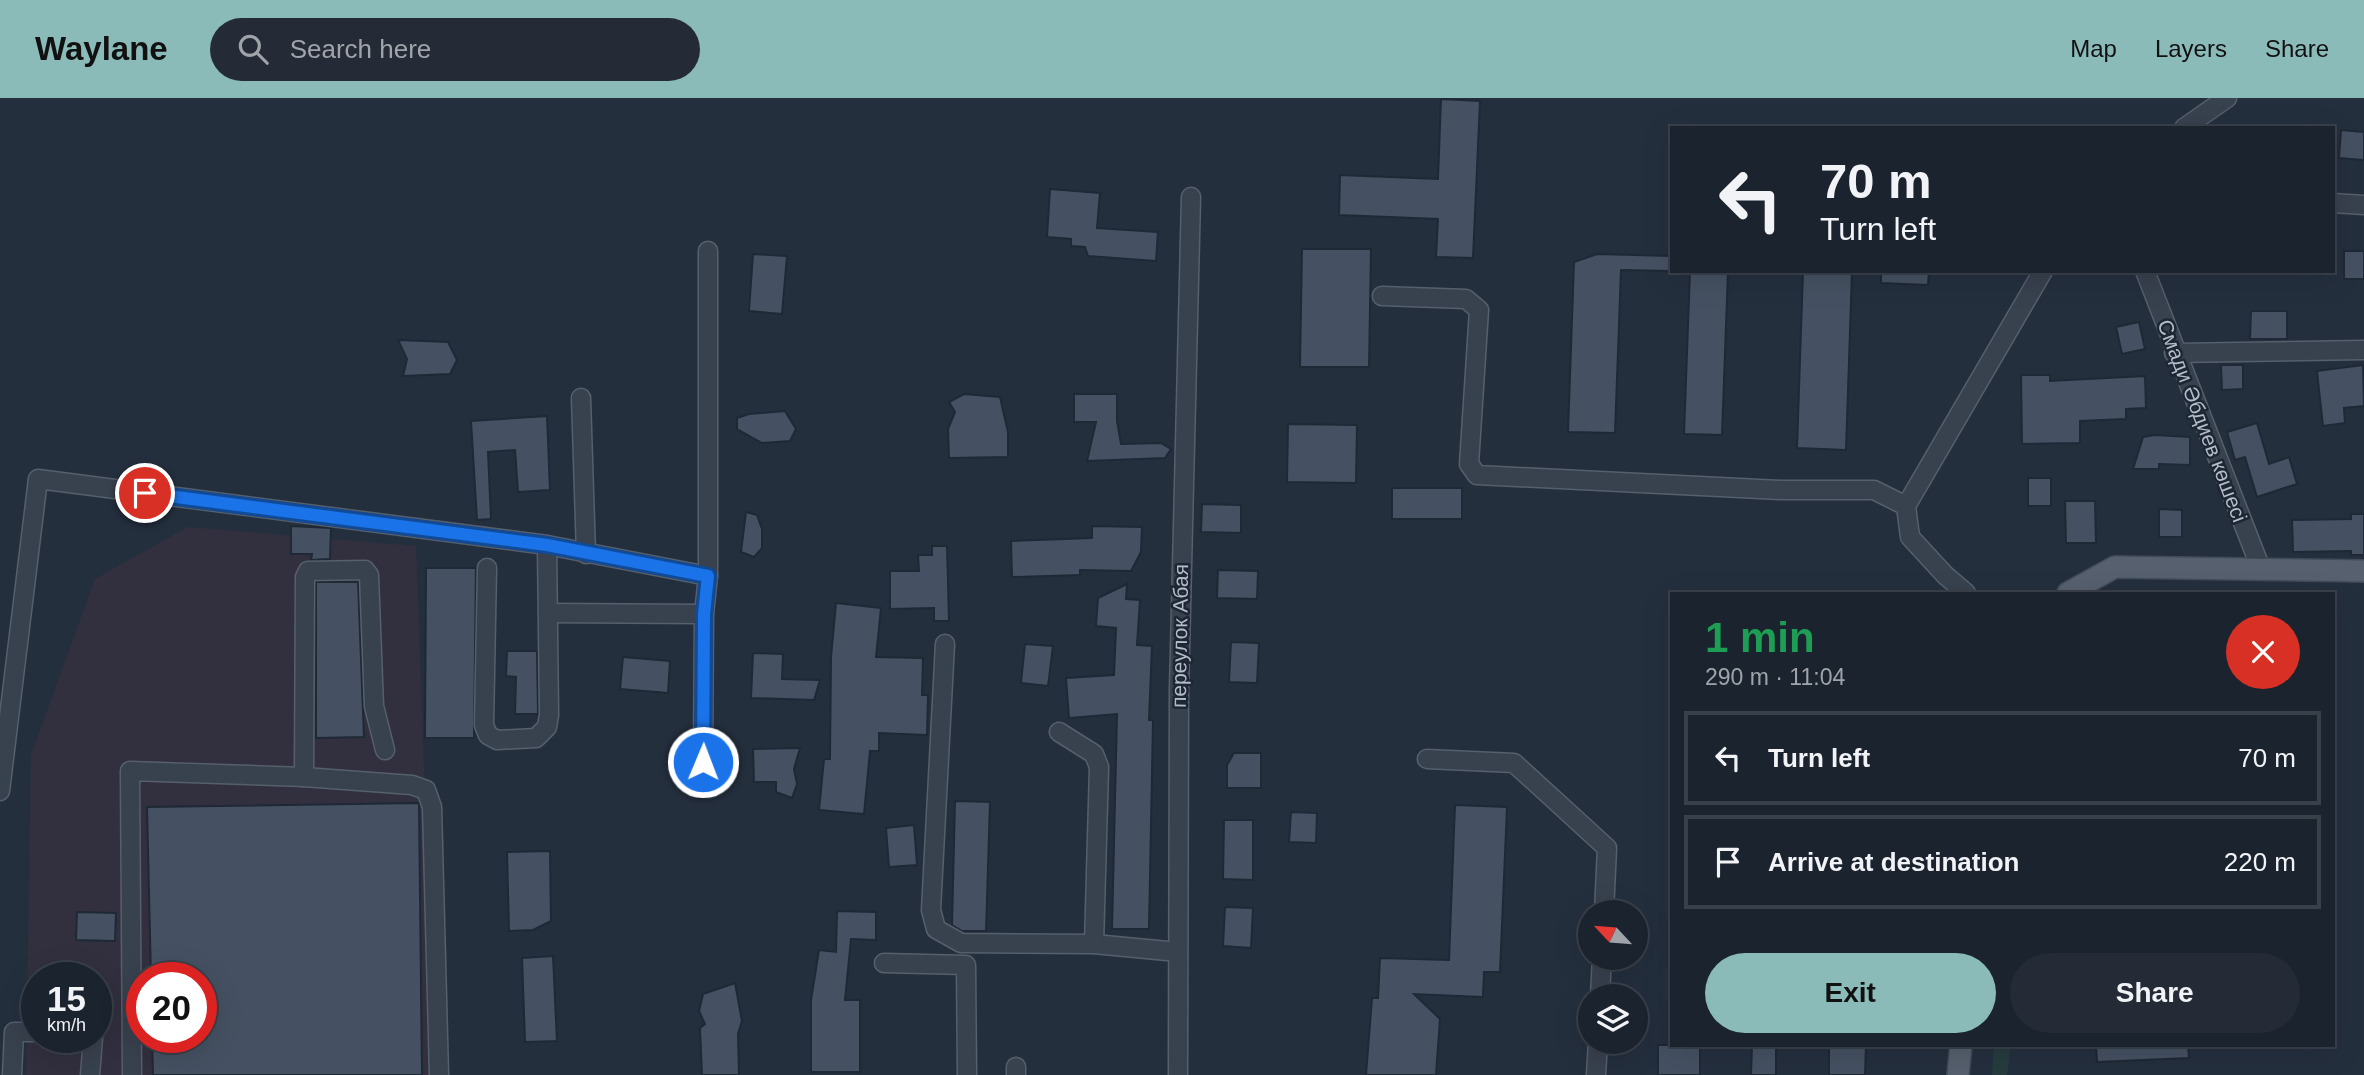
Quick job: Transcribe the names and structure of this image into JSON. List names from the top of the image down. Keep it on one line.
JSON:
{"streets":{"street":["Смади Әбдиев көшесі","переулок Абая"]},"north":"top left","page":{"header":"Waylane","search":"Search here","nav":["Map","Layers","Share"],"turn":["70 m","Turn left"],"heading":["1 min","290 m · 11:04"],"list":[{"name":"Turn left","value":"70 m"},{"name":"Arrive at destination","value":"220 m"}],"buttons":["Exit","Share"],"speed":"15 km/h","limit":"20"}}
